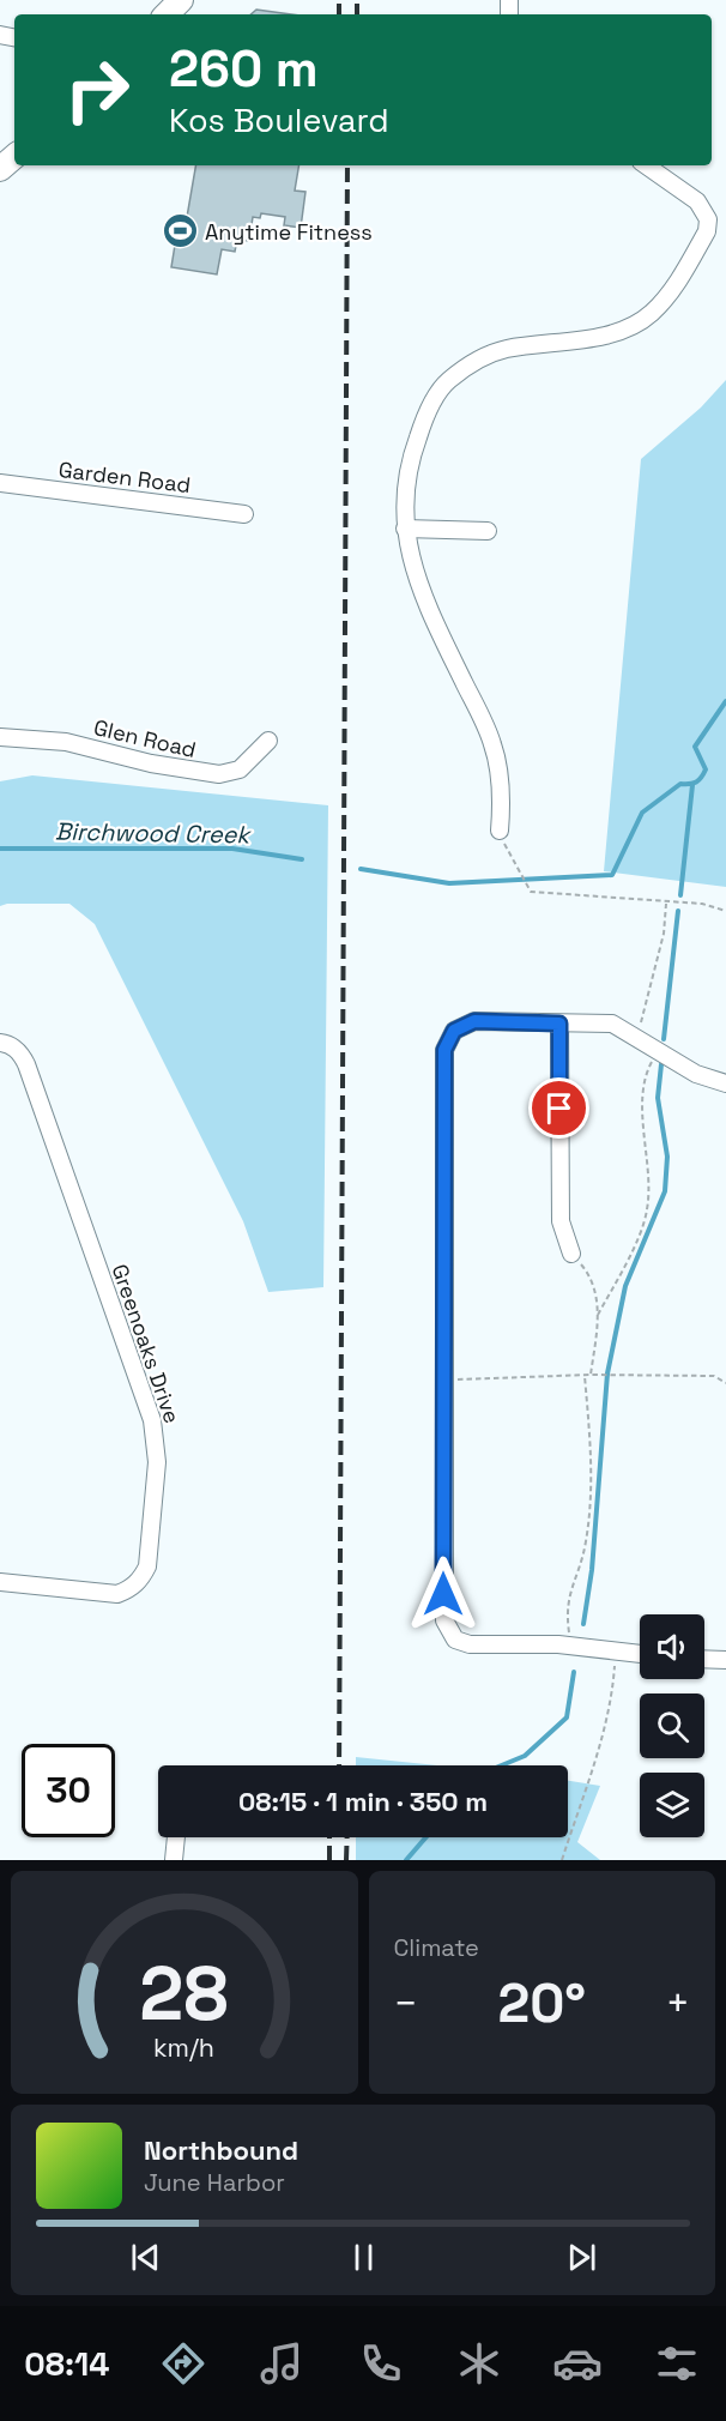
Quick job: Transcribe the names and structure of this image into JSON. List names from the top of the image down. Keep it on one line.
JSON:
{"streets":{"street":["Garden Road","Glen Road","Greenoaks Drive"]},"water":["Birchwood Creek"],"places":{"sports":["Anytime Fitness"]},"page":{"turn":["260 m","Kos Boulevard"],"limit":"30","trip":"08:15 · 1 min · 350 m","tile":"Climate","heat":["−","20°","+"],"song":["Northbound","June Harbor"],"tabs":"08:14","gauge":["28","km/h"]}}
